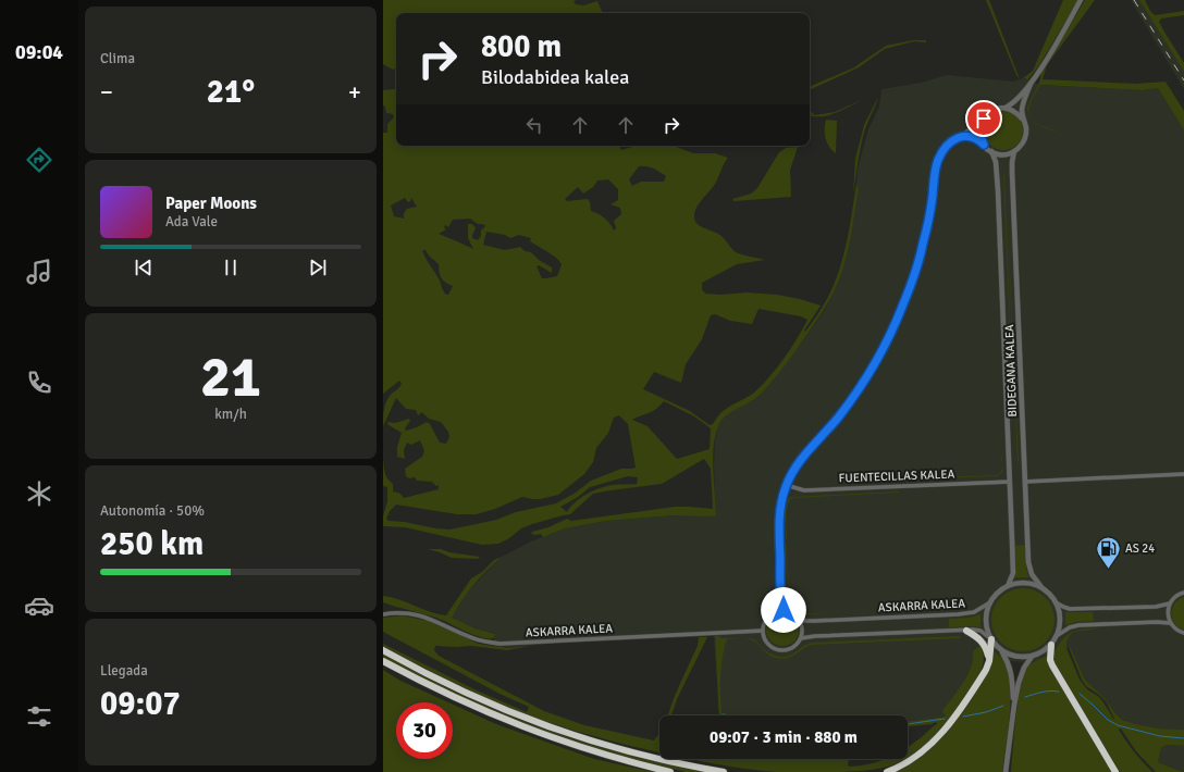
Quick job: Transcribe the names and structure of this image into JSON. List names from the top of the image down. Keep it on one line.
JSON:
{"streets":{"street":["BIDEGANA KALEA","FUENTECILLAS KALEA","ASKARRA KALEA"]},"crossings":[["BIDEGANA KALEA","FUENTECILLAS KALEA"],["BIDEGANA KALEA","ASKARRA KALEA"]],"places":{"fuel station":["AS 24"]},"page":{"tabs":"09:04","tile":["Clima",["21","km/h"],["Autonomía · 50%","250 km"],["Llegada","09:07"]],"turn":["800 m","Bilodabidea kalea"],"heat":["−","21°","+"],"song":["Paper Moons","Ada Vale"],"limit":"30","trip":"09:07 · 3 min · 880 m"}}
